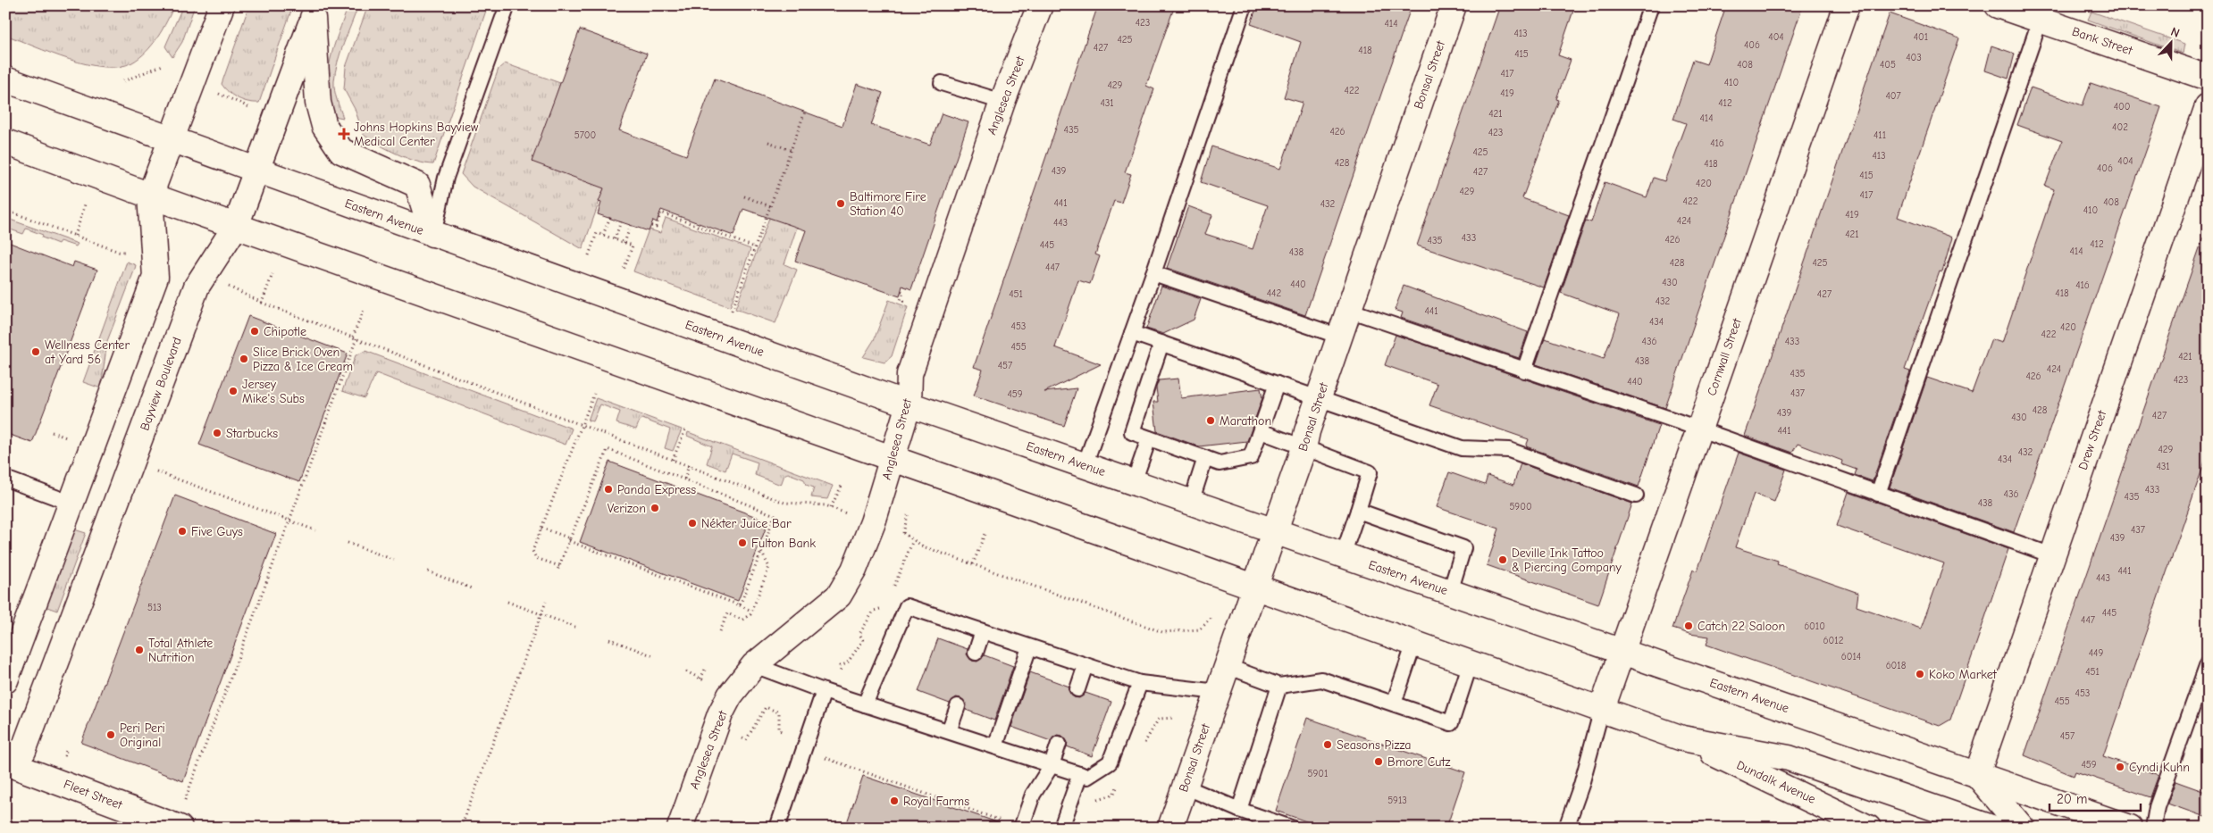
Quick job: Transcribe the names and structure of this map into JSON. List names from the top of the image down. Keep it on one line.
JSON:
{"streets":{"street":["Bank Street","Bonsal Street","Anglesea Street","Eastern Avenue","Cornwall Street","Bayview Boulevard","Drew Street","Dundalk Avenue","Fleet Street"]},"crossings":[["Bonsal Street","Eastern Avenue"],["Anglesea Street","Eastern Avenue"],["Eastern Avenue","Cornwall Street"],["Eastern Avenue","Bayview Boulevard"],["Eastern Avenue","Drew Street"]],"places":{"health":["Johns Hopkins Bayview Medical Center"],"other":["Baltimore Fire Station 40","Chipotle","Wellness Center at Yard 56","Slice Brick Oven Pizza & Ice Cream","Jersey Mike's Subs","Marathon","Starbucks","Panda Express","Verizon","Nékter Juice Bar","Five Guys","Fulton Bank","Deville Ink Tattoo & Piercing Company","Catch 22 Saloon","Total Athlete Nutrition","Koko Market","Peri Peri Original","Seasons Pizza","Bmore Cutz","Cyndi Kuhn","Royal Farms"]},"house_numbers":["423","414","413","404","401","425","406","427","418","415","403","408","405","417","410","429","422","419","407","431","412","400","421","414","402","435","426","423","5700","411","416","425","413","404","428","418","406","439","427","415","420","429","417","422","408","441","432","410","419","424","443","421","433","426","435","412","445","414","438","428","425","447","430","440","416","442","418","451","427","432","441","434","453","420","422","436","433","455","421","438","457","424","435","426","423","440","437","459","428","439","427","430","441","429","432","434","431","433","436","435","438","5900","437","439","441","443","513","445","447","6010","6012","449","6014","6018","451","453","455","457","459","5901","5913"],"scale_bar":"20 m","north":"top"}
